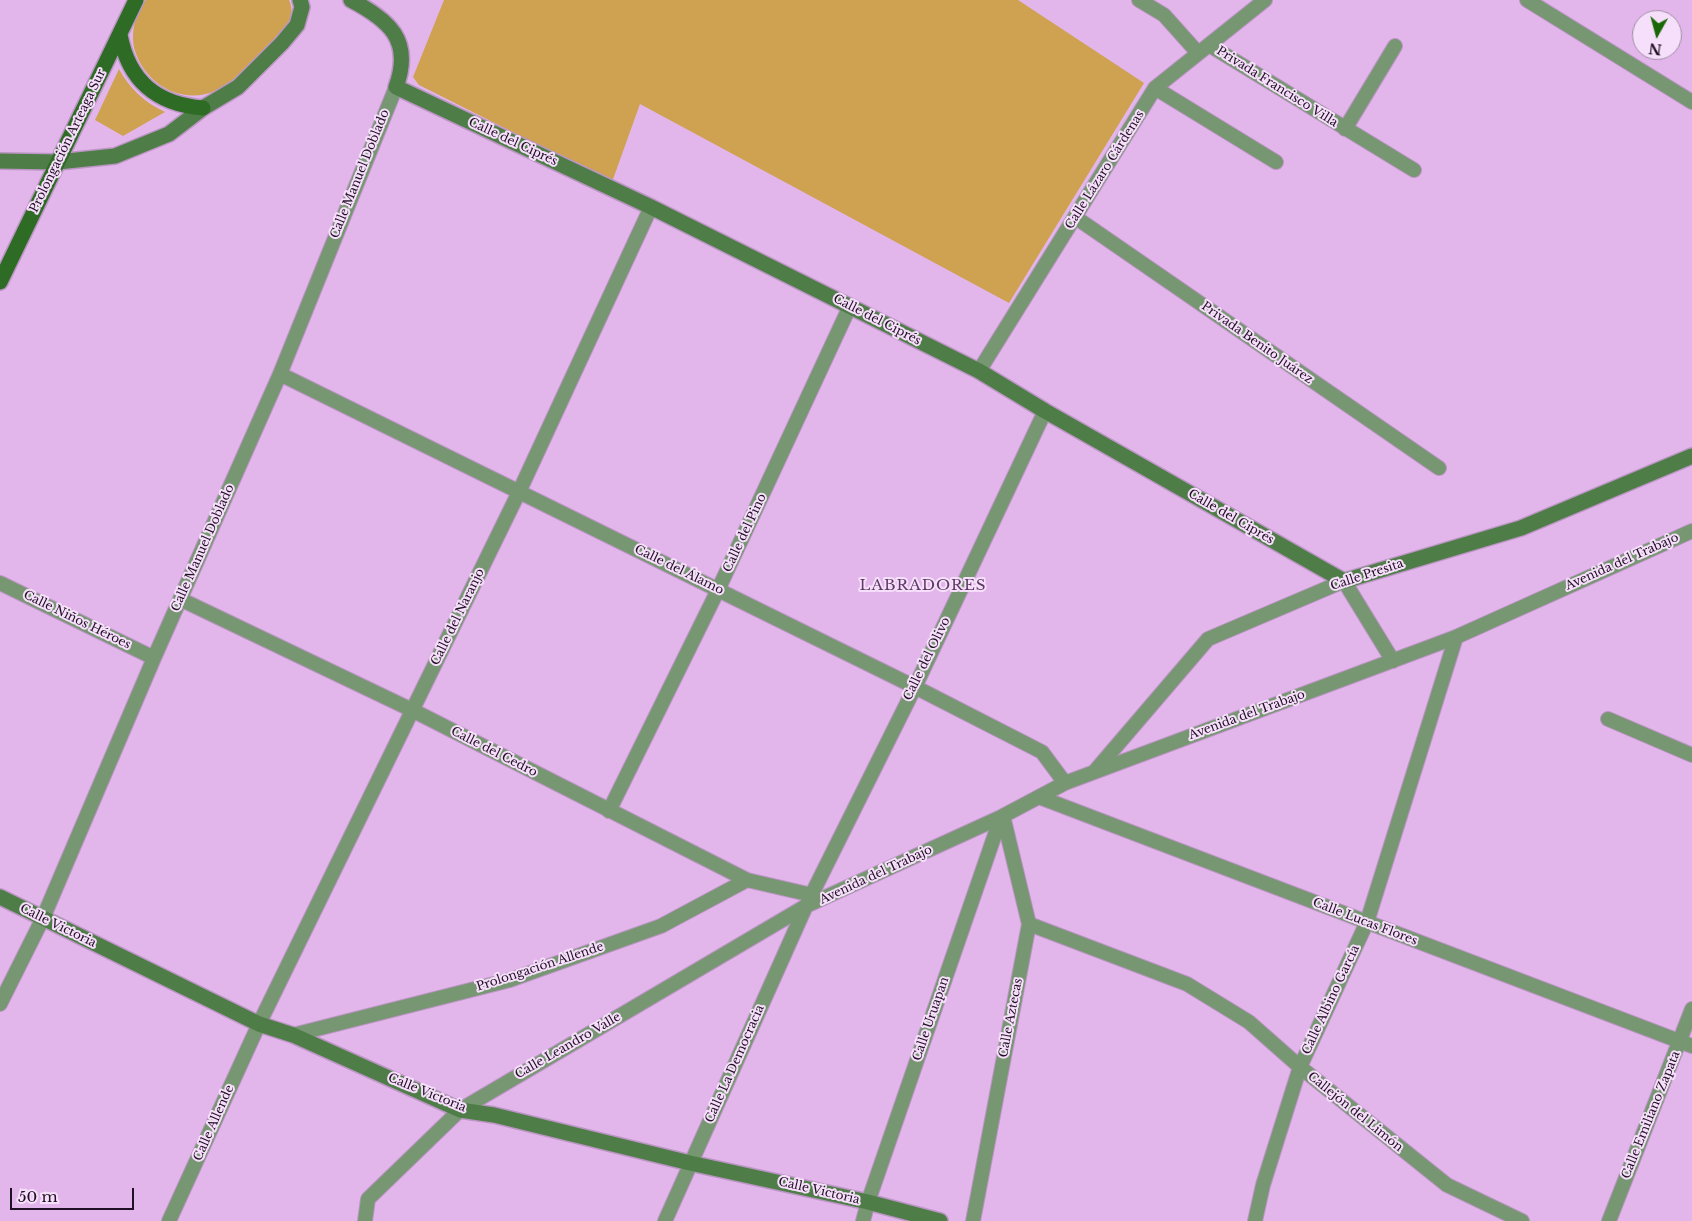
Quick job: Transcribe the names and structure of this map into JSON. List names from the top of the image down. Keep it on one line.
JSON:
{"streets":{"main road":["Prolongación Arteaga Sur"],"street":["Privada Francisco Villa","Calle del Ciprés","Calle Lázaro Cárdenas","Calle Manuel Doblado","Privada Benito Juárez","Calle del Pino","Avenida del Trabajo","Calle del Álamo","Calle Presita","Calle del Naranjo","Calle Niños Héroes","Calle del Olivo","Calle del Cedro","Calle Lucas Flores","Calle Victoria","Prolongación Allende","Calle Albino García","Calle Aztecas","Calle Uruapan","Calle Leandro Valle","Calle La Democracia","Callejón del Limón","Calle Emiliano Zapata","Calle Allende"]},"crossings":[["Privada Francisco Villa","Calle Lázaro Cárdenas"],["Calle del Ciprés","Calle Lázaro Cárdenas"],["Calle del Ciprés","Calle Manuel Doblado"],["Calle del Ciprés","Calle del Pino"],["Calle del Ciprés","Calle Presita"],["Calle del Ciprés","Calle del Naranjo"],["Calle del Ciprés","Calle del Olivo"],["Calle Lázaro Cárdenas","Privada Benito Juárez"],["Calle Manuel Doblado","Calle del Álamo"],["Calle Manuel Doblado","Calle Niños Héroes"],["Calle Manuel Doblado","Calle del Cedro"],["Calle Manuel Doblado","Calle Victoria"],["Calle del Pino","Calle del Álamo"],["Calle del Pino","Calle del Cedro"],["Avenida del Trabajo","Calle del Álamo"],["Avenida del Trabajo","Calle Presita"],["Avenida del Trabajo","Calle del Olivo"],["Avenida del Trabajo","Calle del Cedro"],["Avenida del Trabajo","Calle Lucas Flores"],["Avenida del Trabajo","Calle Albino García"],["Avenida del Trabajo","Calle Aztecas"],["Avenida del Trabajo","Calle Uruapan"],["Avenida del Trabajo","Calle Leandro Valle"],["Avenida del Trabajo","Calle La Democracia"],["Calle del Álamo","Calle del Naranjo"],["Calle del Álamo","Calle del Olivo"],["Calle del Naranjo","Calle del Cedro"],["Calle del Naranjo","Calle Victoria"],["Calle del Naranjo","Calle Allende"],["Calle del Olivo","Calle del Cedro"],["Calle del Olivo","Calle Leandro Valle"],["Calle del Olivo","Calle La Democracia"],["Calle del Cedro","Prolongación Allende"],["Calle del Cedro","Calle Leandro Valle"],["Calle del Cedro","Calle La Democracia"],["Calle Lucas Flores","Calle Albino García"],["Calle Lucas Flores","Calle Emiliano Zapata"],["Calle Victoria","Prolongación Allende"],["Calle Victoria","Calle Uruapan"],["Calle Victoria","Calle Leandro Valle"],["Calle Victoria","Calle La Democracia"],["Calle Victoria","Calle Allende"],["Calle Albino García","Callejón del Limón"],["Calle Aztecas","Calle Uruapan"],["Calle Aztecas","Callejón del Limón"],["Calle Leandro Valle","Calle La Democracia"]],"districts":["LABRADORES"],"scale_bar":"50 m","north":"bottom"}
